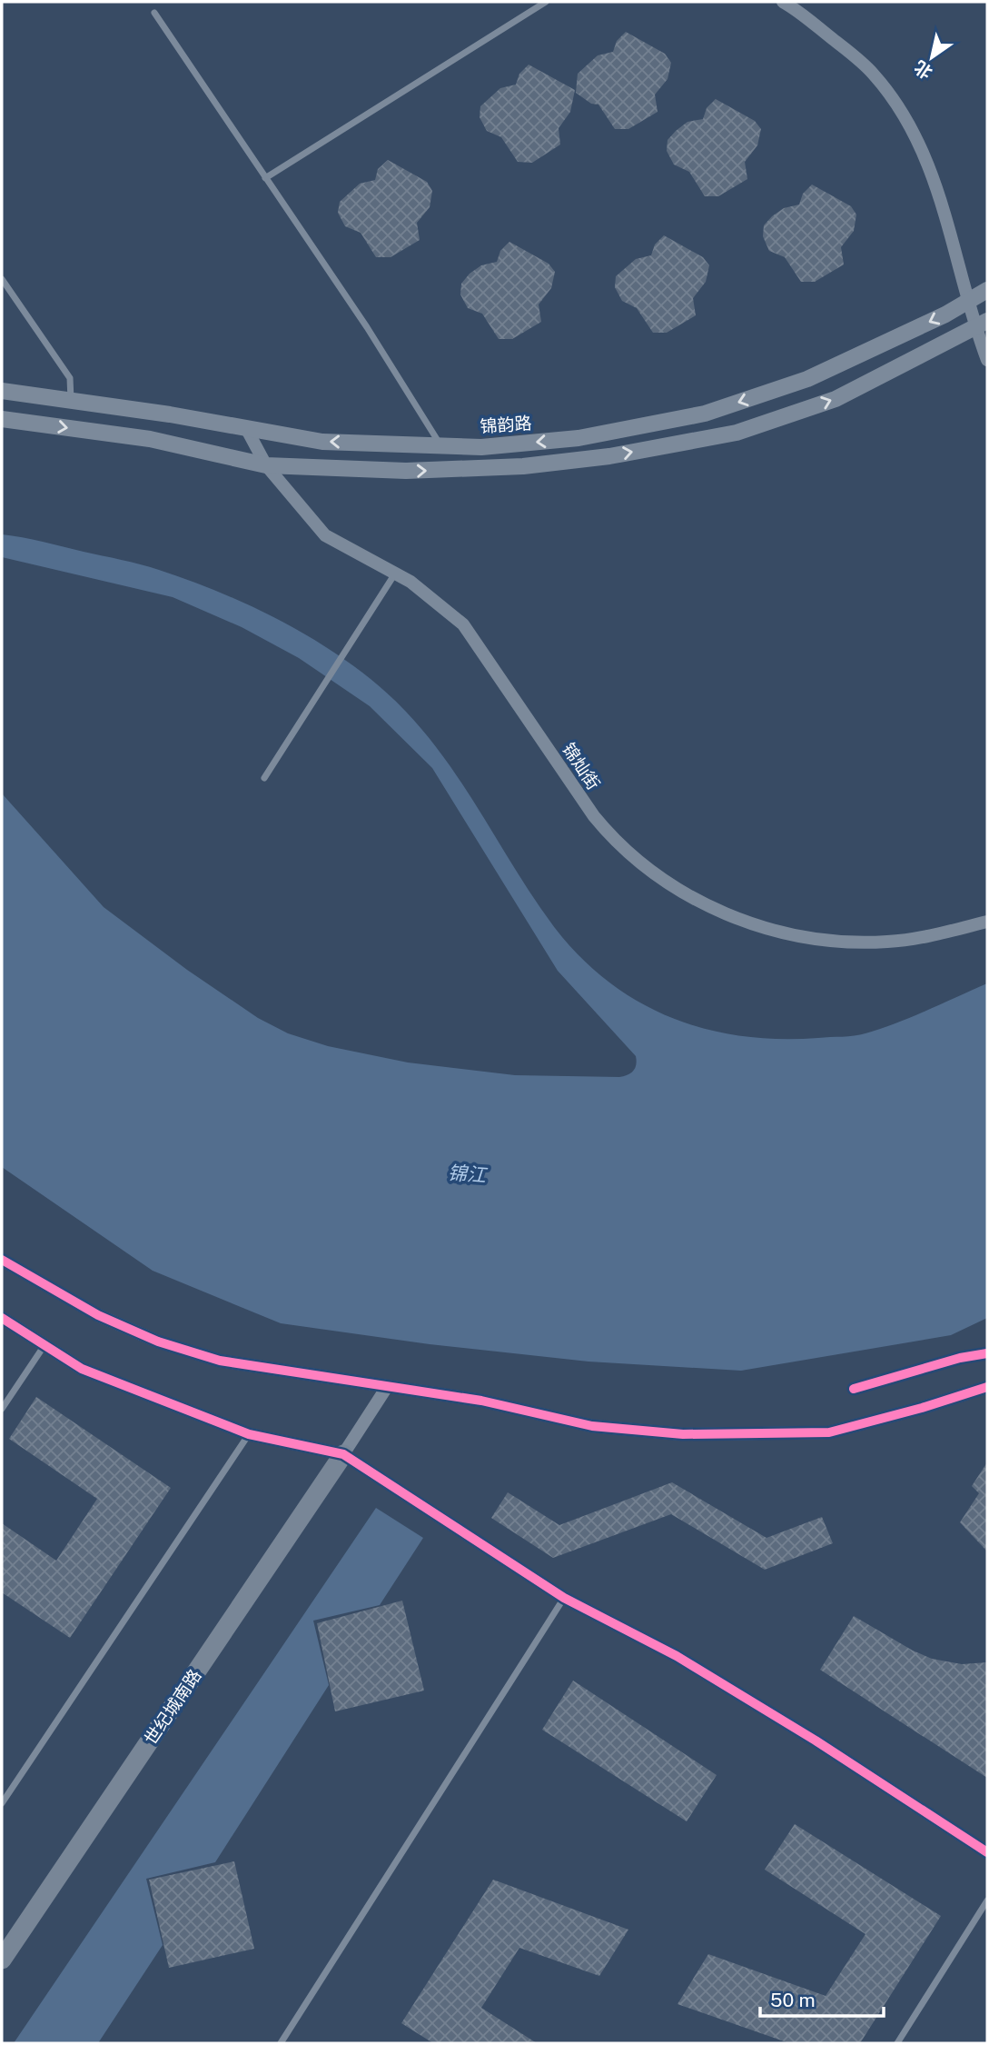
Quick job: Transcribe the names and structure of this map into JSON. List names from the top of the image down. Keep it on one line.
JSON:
{"streets":{"main road":["世纪城南路"],"street":["锦韵路","锦灿街"]},"crossings":[["锦韵路","锦灿街"]],"water":["锦江"],"scale_bar":"50 m","north":"bottom left"}
